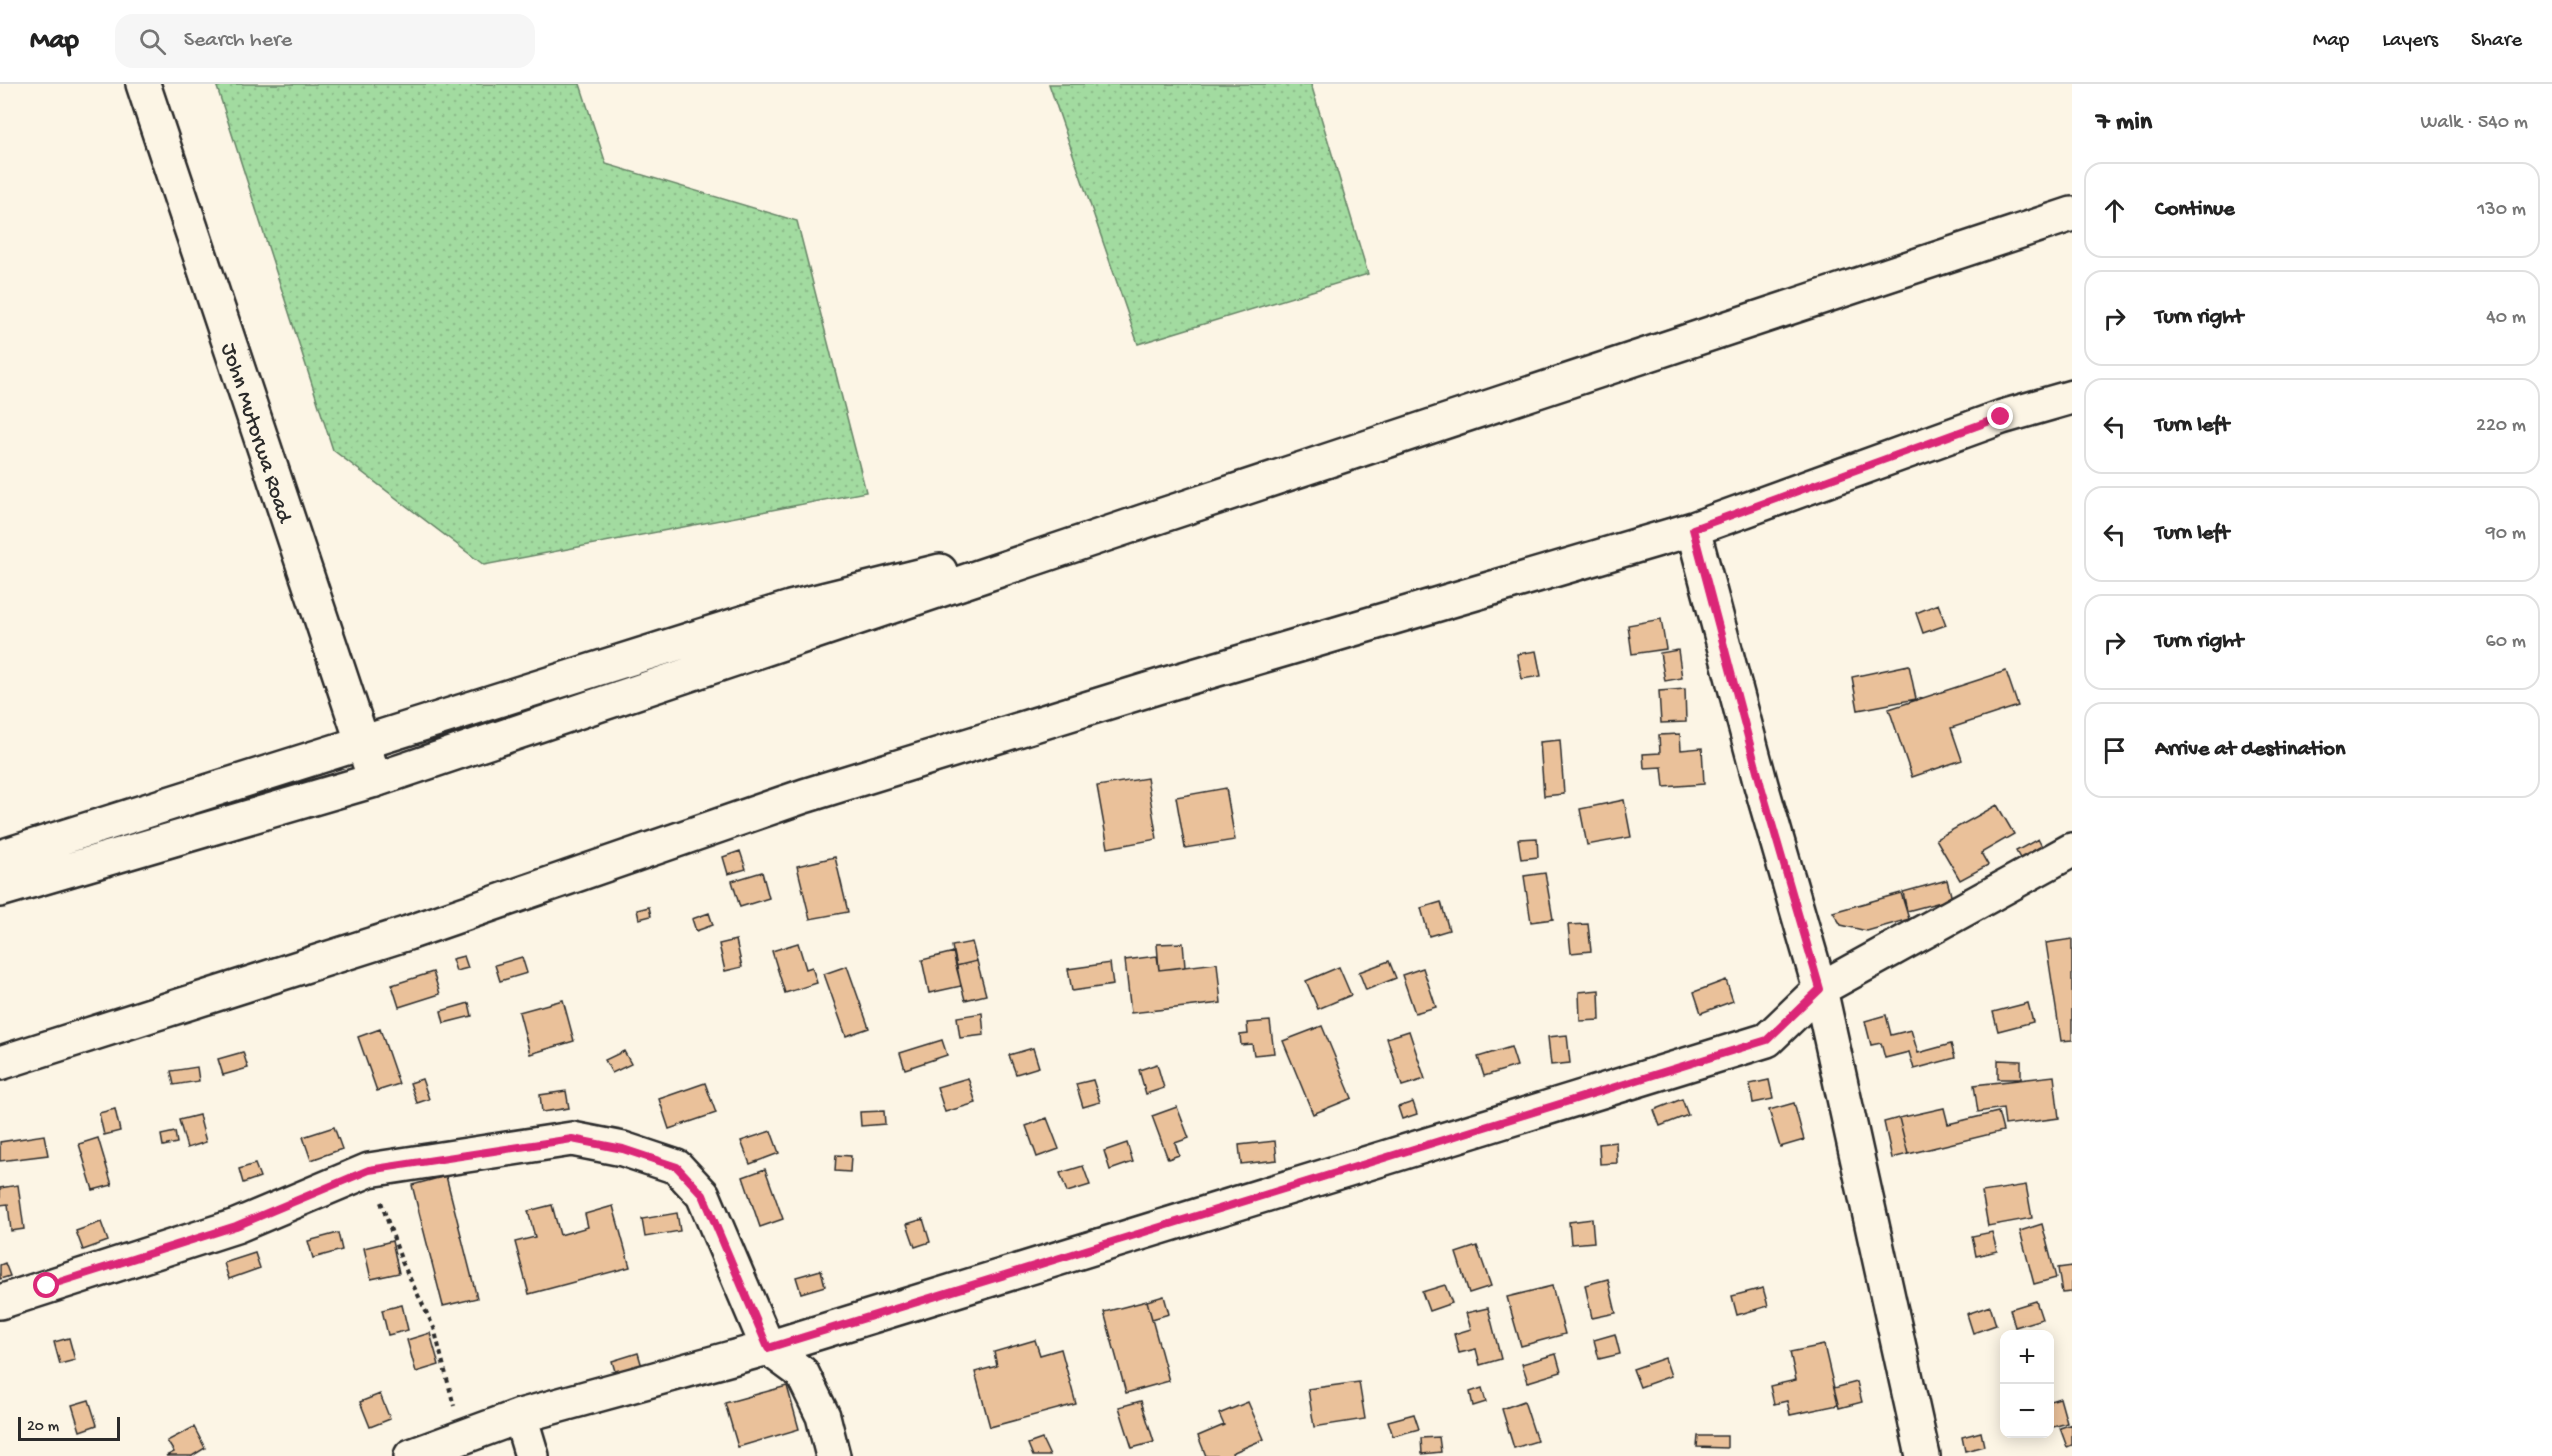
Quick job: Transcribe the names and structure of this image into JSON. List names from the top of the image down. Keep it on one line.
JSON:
{"streets":{"main road":["John Mutorwa Road"]},"scale_bar":"20 m","page":{"header":"Map","search":"Search here","nav":["Map","Layers","Share"],"heading":["7 min","Walk · 540 m"],"list":[["Continue","130 m"],["Turn right","40 m"],["Turn left","220 m"],["Turn left","90 m"],["Turn right","60 m"],"Arrive at destination"],"map_buttons":["+","−"],"scale":"20 m"}}
